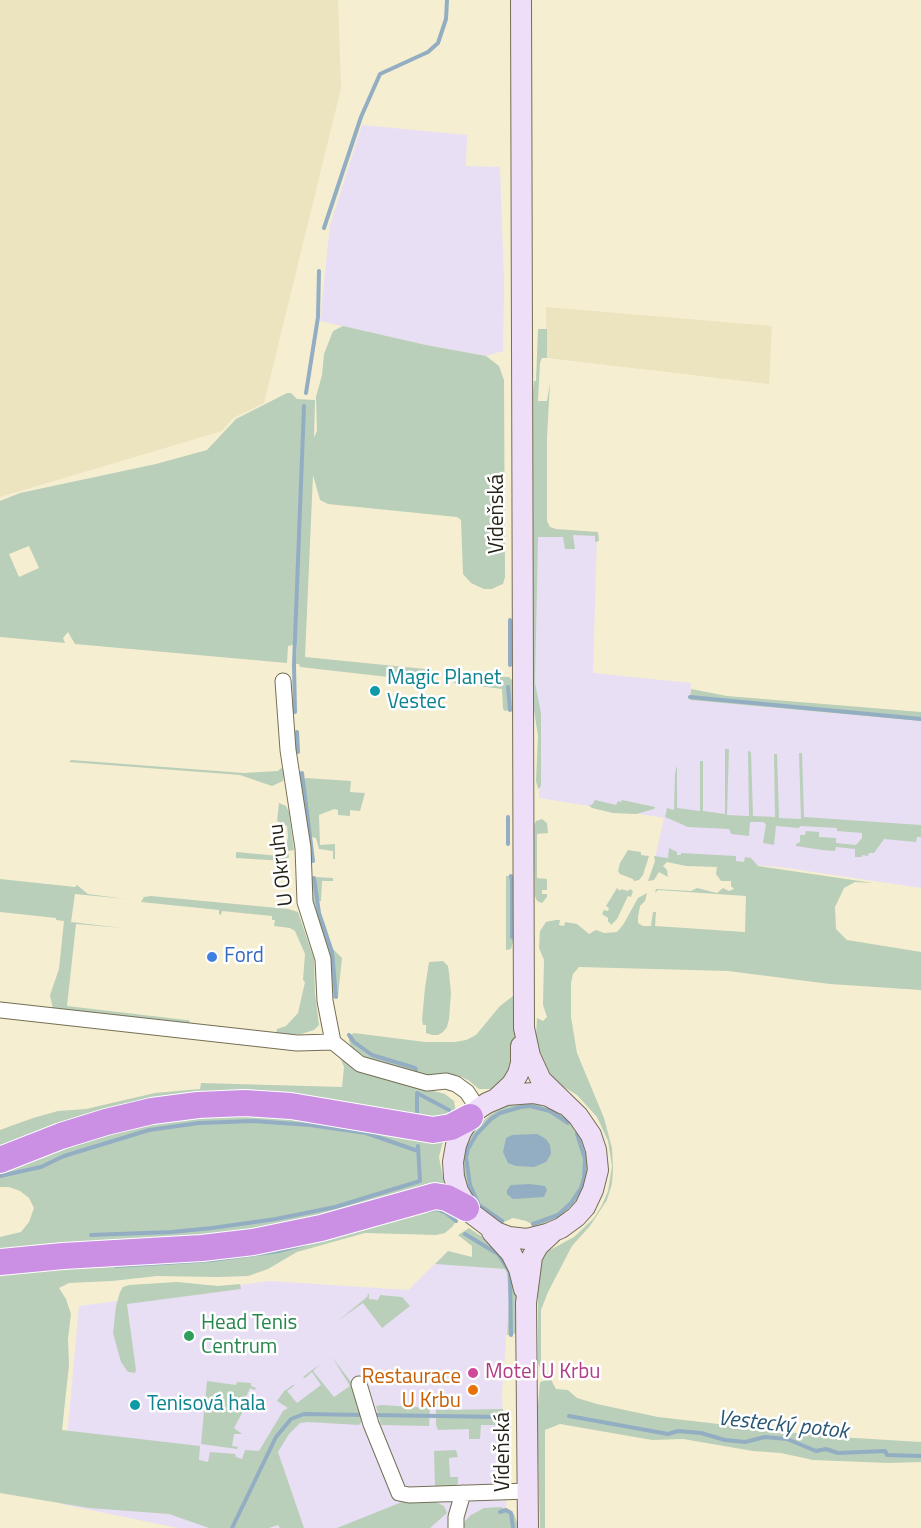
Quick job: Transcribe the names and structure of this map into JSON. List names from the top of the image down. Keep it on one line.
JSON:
{"streets":{"main road":["Vídeňská"],"street":["U Okruhu"]},"water":["Vestecký potok"],"places":["Magic Planet Vestec","Ford","Head Tenis Centrum","Motel U Krbu","Restaurace U Krbu","Tenisová hala"]}
